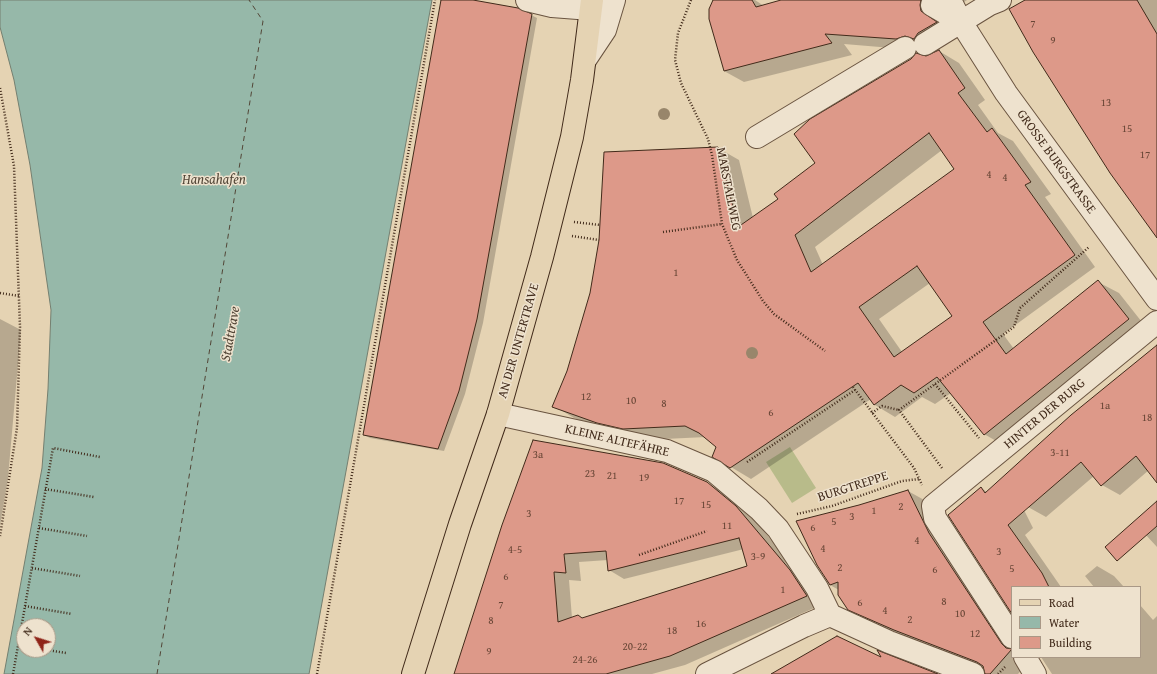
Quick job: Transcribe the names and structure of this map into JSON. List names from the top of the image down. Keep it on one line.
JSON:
{"streets":{"main road":["AN DER UNTERTRAVE"],"street":["GROSSE BURGSTRASSE","HINTER DER BURG","KLEINE ALTEFÄHRE"],"path":["MARSTALLWEG","BURGTREPPE"]},"crossings":[["AN DER UNTERTRAVE","KLEINE ALTEFÄHRE"]],"water":["Hansahafen","Stadttrave"],"house_numbers":["7","9","13","15","17","4","4","1","12","10","8","1a","6","18","3-11","3a","23","21","19","17","15","2","1","3","3","5","11","6","4","4","4-5","3","3-9","2","5","6","6","1","8","6","7","4","10","2","8","16","18","12","20-22","9","24-26"],"legend":["Road","Water","Building"],"north":"top left"}
